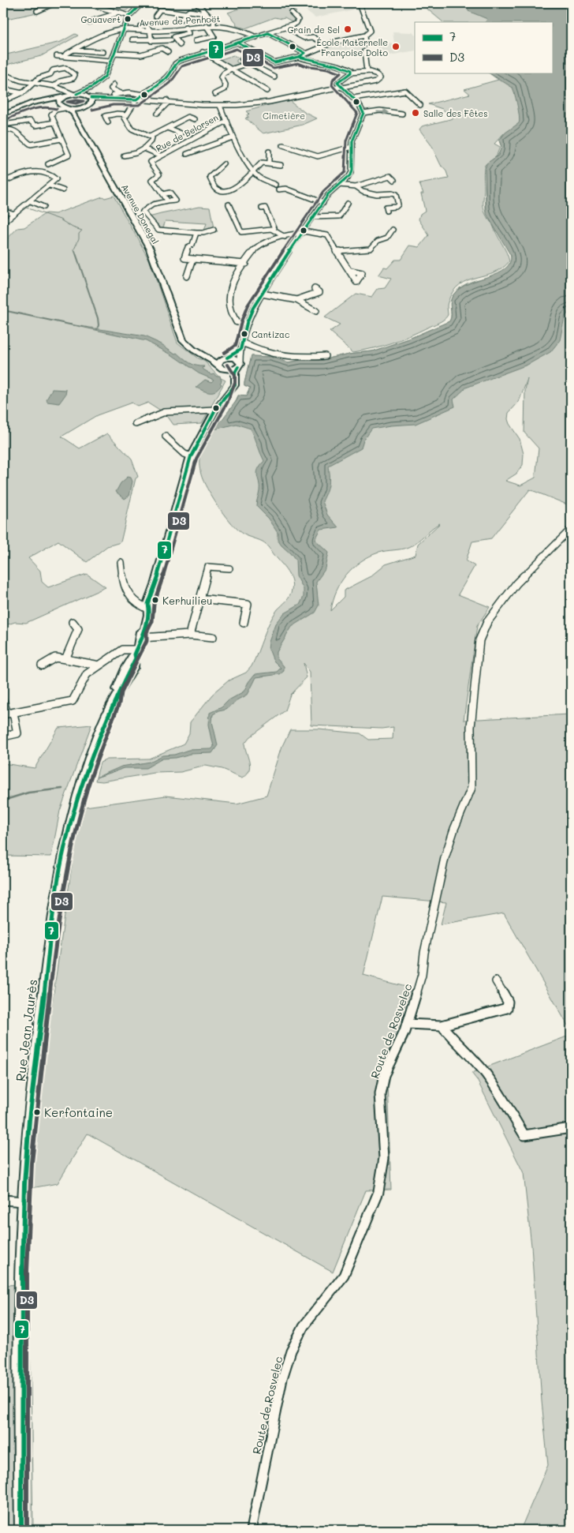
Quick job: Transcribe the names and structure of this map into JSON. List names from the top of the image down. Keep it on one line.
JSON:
{"streets":{"main road":["Avenue Donegal","Rue Jean Jaurès"],"street":["Avenue de Penhoët","Rue de Belorsen","Route de Rosvelec"]},"parks":["Cimetière"],"places":["Gouavert","Grain de Sel","École Maternelle Françoise Dolto","Salle des Fêtes","Cantizac","Kerhuilieu","Kerfontaine"],"lines":["transit line 7","transit line D3"],"legend":["7","D3"]}
